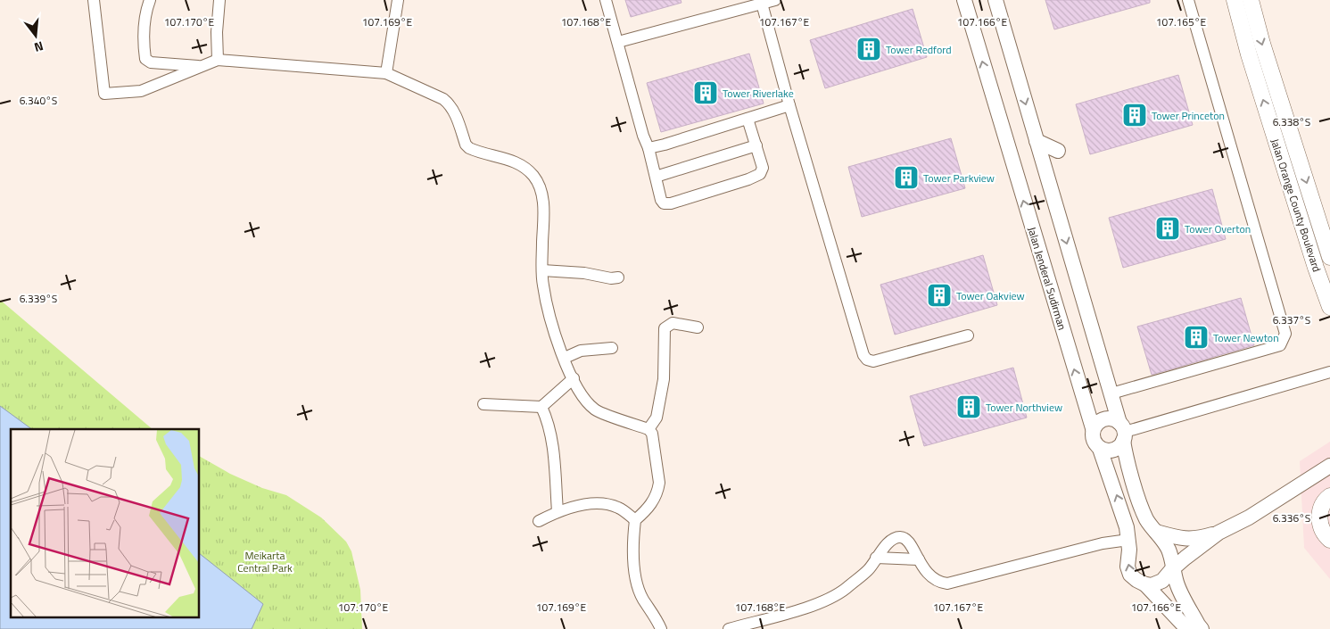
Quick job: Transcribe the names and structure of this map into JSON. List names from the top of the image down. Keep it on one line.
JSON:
{"streets":{"main road":["Jalan Orange County Boulevard"],"street":["Jalan Jenderal Sudirman"]},"parks":["Meikarta Central Park"],"places":{"building":["Tower Redford","Tower Riverlake","Tower Princeton","Tower Parkview","Tower Overton","Tower Oakview","Tower Newton","Tower Northview"]},"north":"bottom","coordinates":["107.170°E","107.169°E","107.168°E","107.167°E","107.166°E","107.165°E","6.340°S","6.338°S","6.339°S","6.337°S","6.336°S"]}
